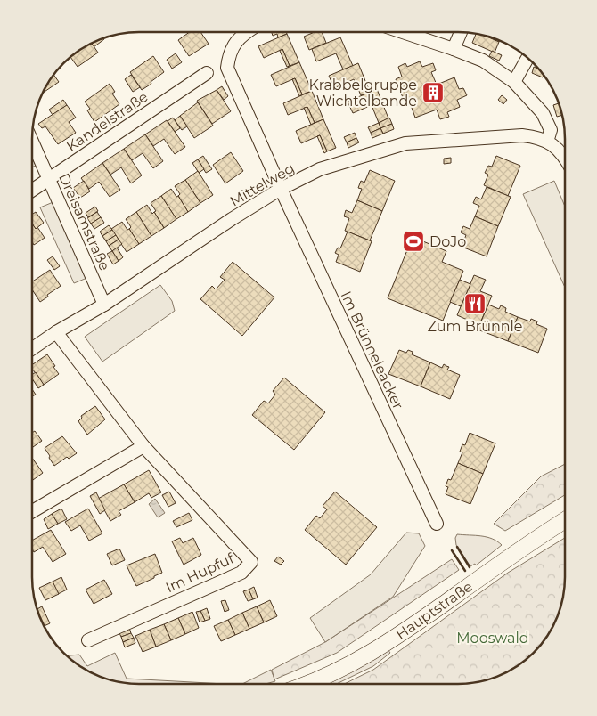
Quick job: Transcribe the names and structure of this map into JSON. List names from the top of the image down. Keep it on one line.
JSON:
{"streets":{"street":["Kandelstraße","Mittelweg","Dreisamstraße","Im Brünneleacker","Im Hupfuf","Hauptstraße"]},"crossings":[["Kandelstraße","Dreisamstraße"],["Mittelweg","Dreisamstraße"],["Mittelweg","Im Brünneleacker"],["Mittelweg","Im Hupfuf"]],"parks":["Mooswald"],"places":{"building":["Krabbelgruppe Wichtelbande"],"sports":["DoJo"],"restaurant":["Zum Brünnle"]}}
